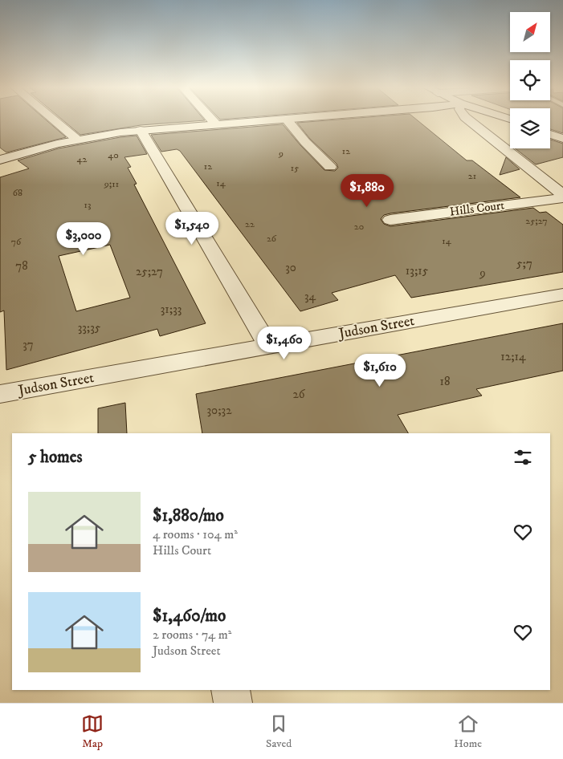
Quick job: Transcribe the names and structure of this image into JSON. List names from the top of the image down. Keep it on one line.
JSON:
{"streets":{"street":["Hills Court","Judson Street"]},"house_numbers":["12","9","40","42","12","15","21","14","9;11","68","13","25;27","22","20","26","14","76","5;7","78","30","13;15","25;27","9","34","31;33","33;35","37","12;14","18","26","30;32"],"north":"top right","page":{"price":["$1,880","$1,540","$3,000","$1,460","$1,610"],"heading":"5 homes","list":[{"name":"$1,880/mo","note":"4 rooms · 104 m² · Hills Court"},{"name":"$1,460/mo","note":"2 rooms · 74 m² · Judson Street"}],"tabs":["Map","Saved","Home"]}}
